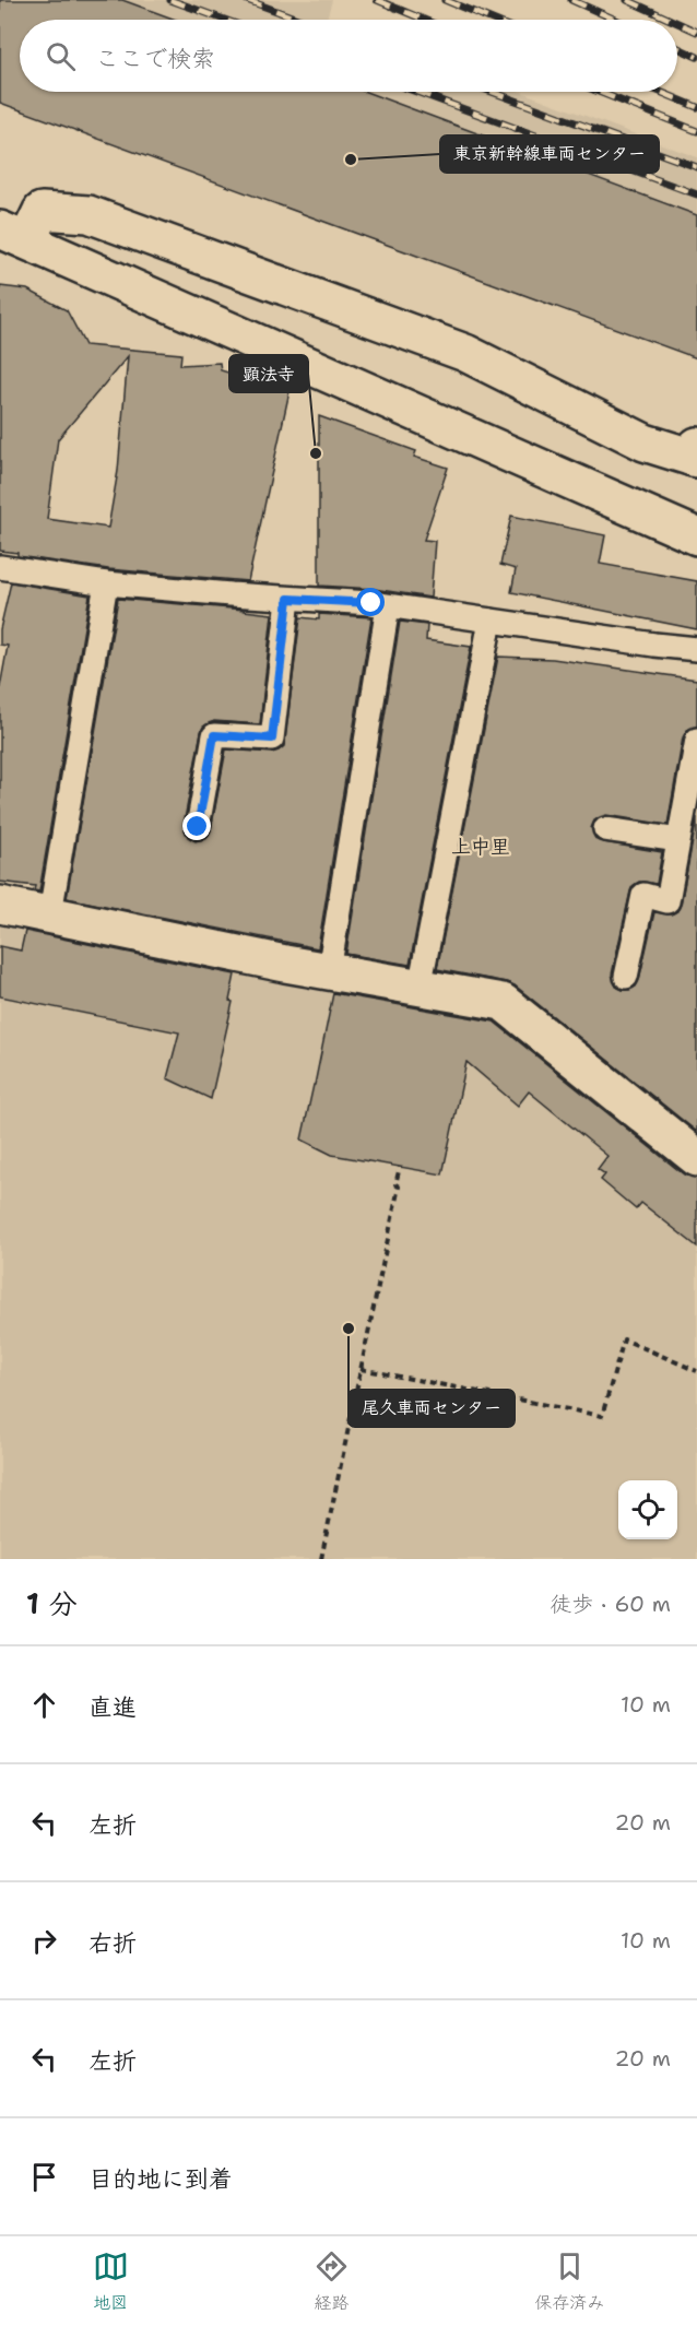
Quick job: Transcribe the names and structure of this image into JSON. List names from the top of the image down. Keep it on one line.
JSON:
{"districts":["上中里"],"places":["東京新幹線車両センター","顕法寺","尾久車両センター"],"page":{"search":"ここで検索","heading":["1 分","徒歩 · 60 m"],"list":[["直進","10 m"],["左折","20 m"],["右折","10 m"],["左折","20 m"],"目的地に到着"],"nav":["地図","経路","保存済み"]}}
